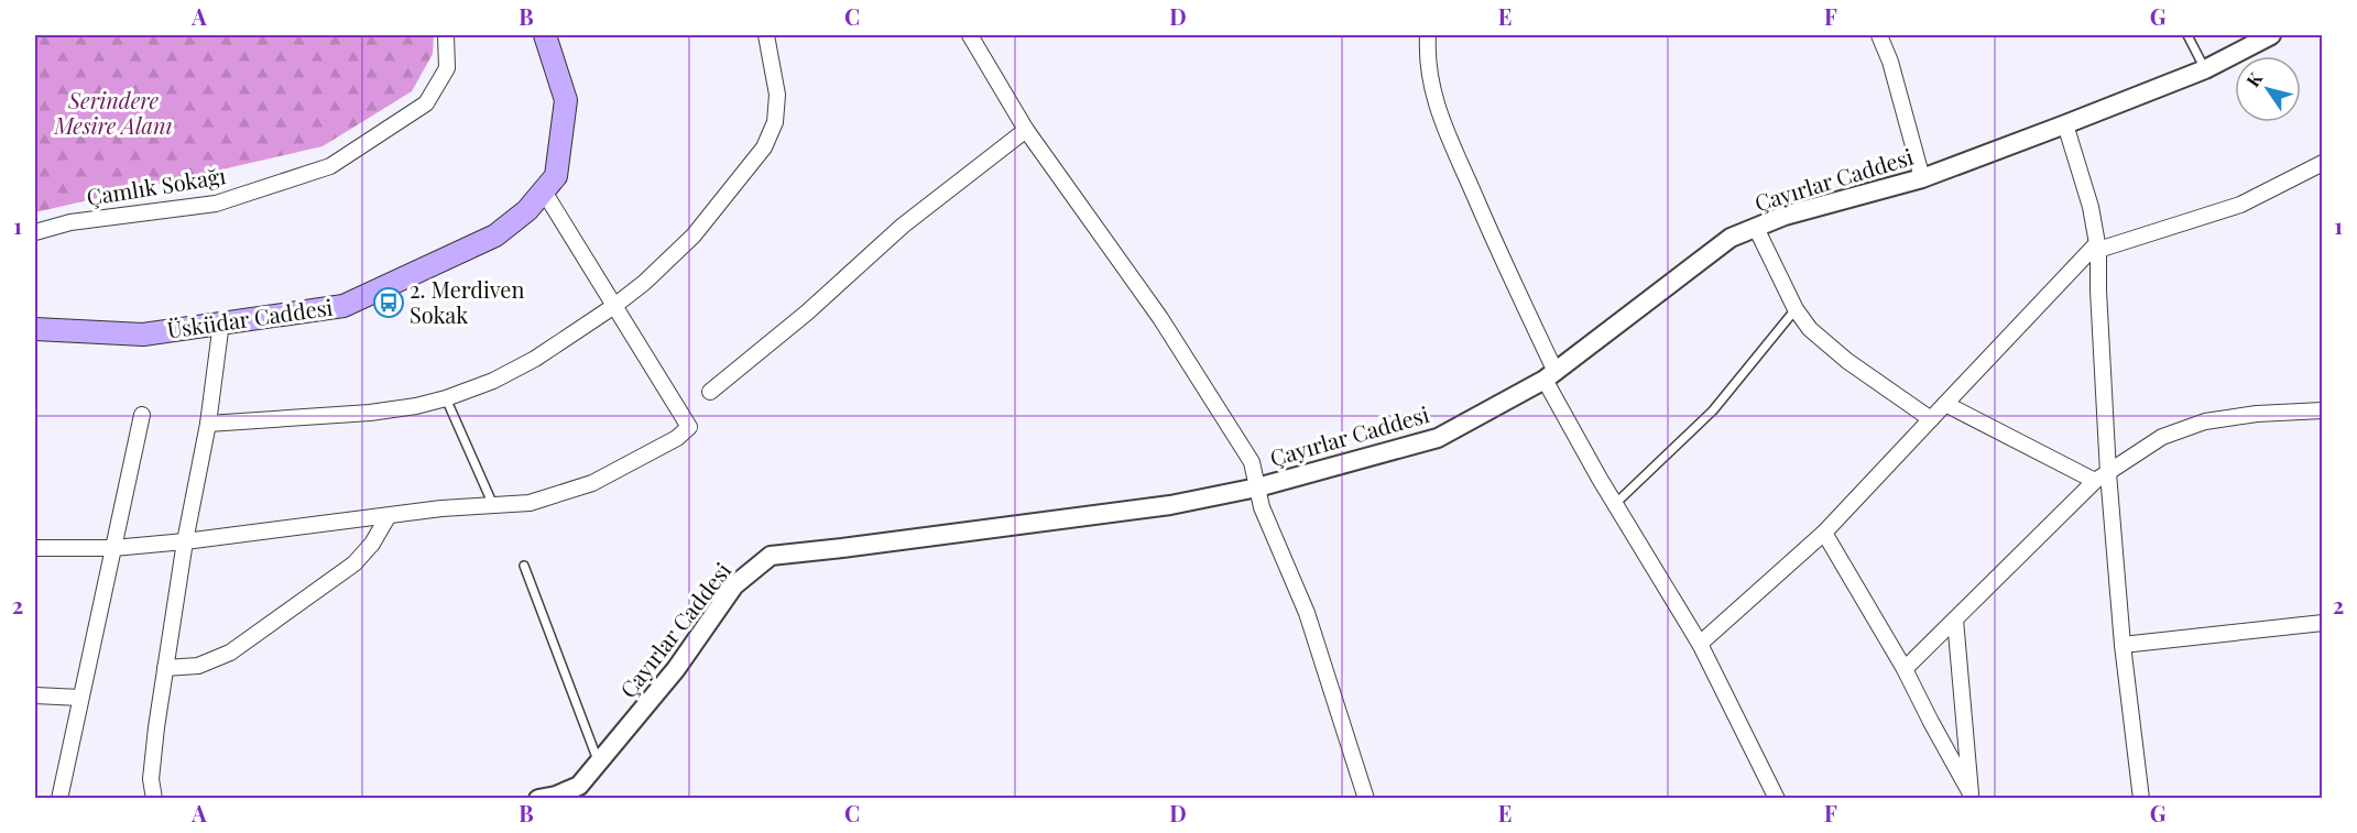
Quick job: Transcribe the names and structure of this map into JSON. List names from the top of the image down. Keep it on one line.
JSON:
{"streets":{"main road":["Üsküdar Caddesi"],"street":["Çayırlar Caddesi","Çamlık Sokağı"]},"parks":["Serindere Mesire Alanı"],"places":{"bus stop":["2. Merdiven Sokak"]},"north":"top left","grid":{"columns":["A","B","C","D","E","F","G"],"rows":["1","2"]}}
